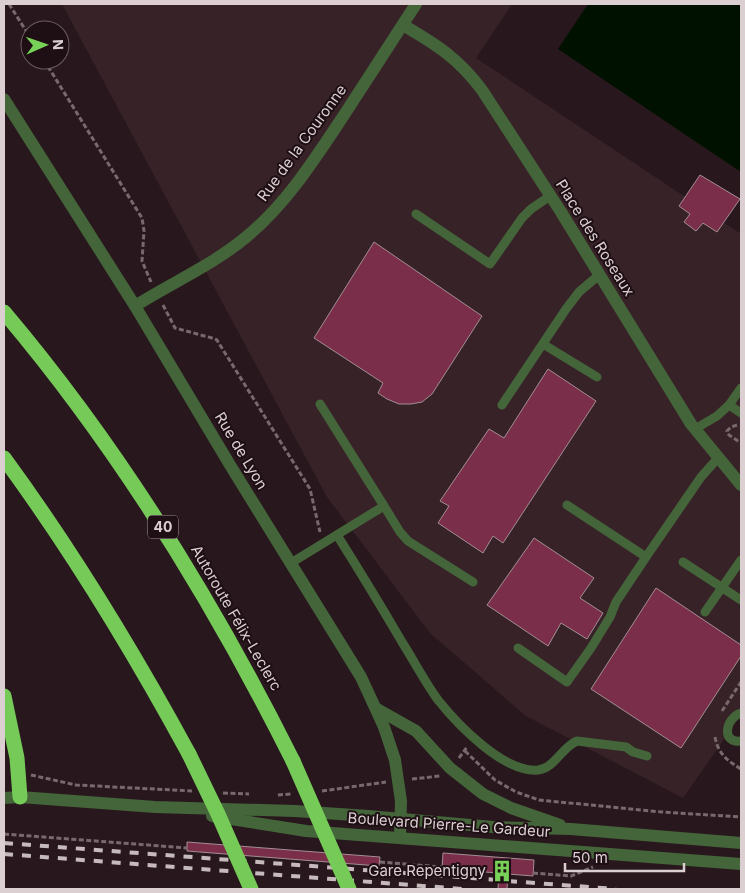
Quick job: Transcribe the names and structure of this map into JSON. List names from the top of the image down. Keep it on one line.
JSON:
{"streets":{"highway":["40","Autoroute Félix-Leclerc"],"street":["Rue de la Couronne","Place des Roseaux","Rue de Lyon","Boulevard Pierre-Le Gardeur"]},"crossings":[["Rue de la Couronne","Place des Roseaux"],["Rue de la Couronne","Rue de Lyon"],["Rue de Lyon","Boulevard Pierre-Le Gardeur"]],"places":{"building":["Gare Repentigny"]},"scale_bar":"50 m","north":"right"}
